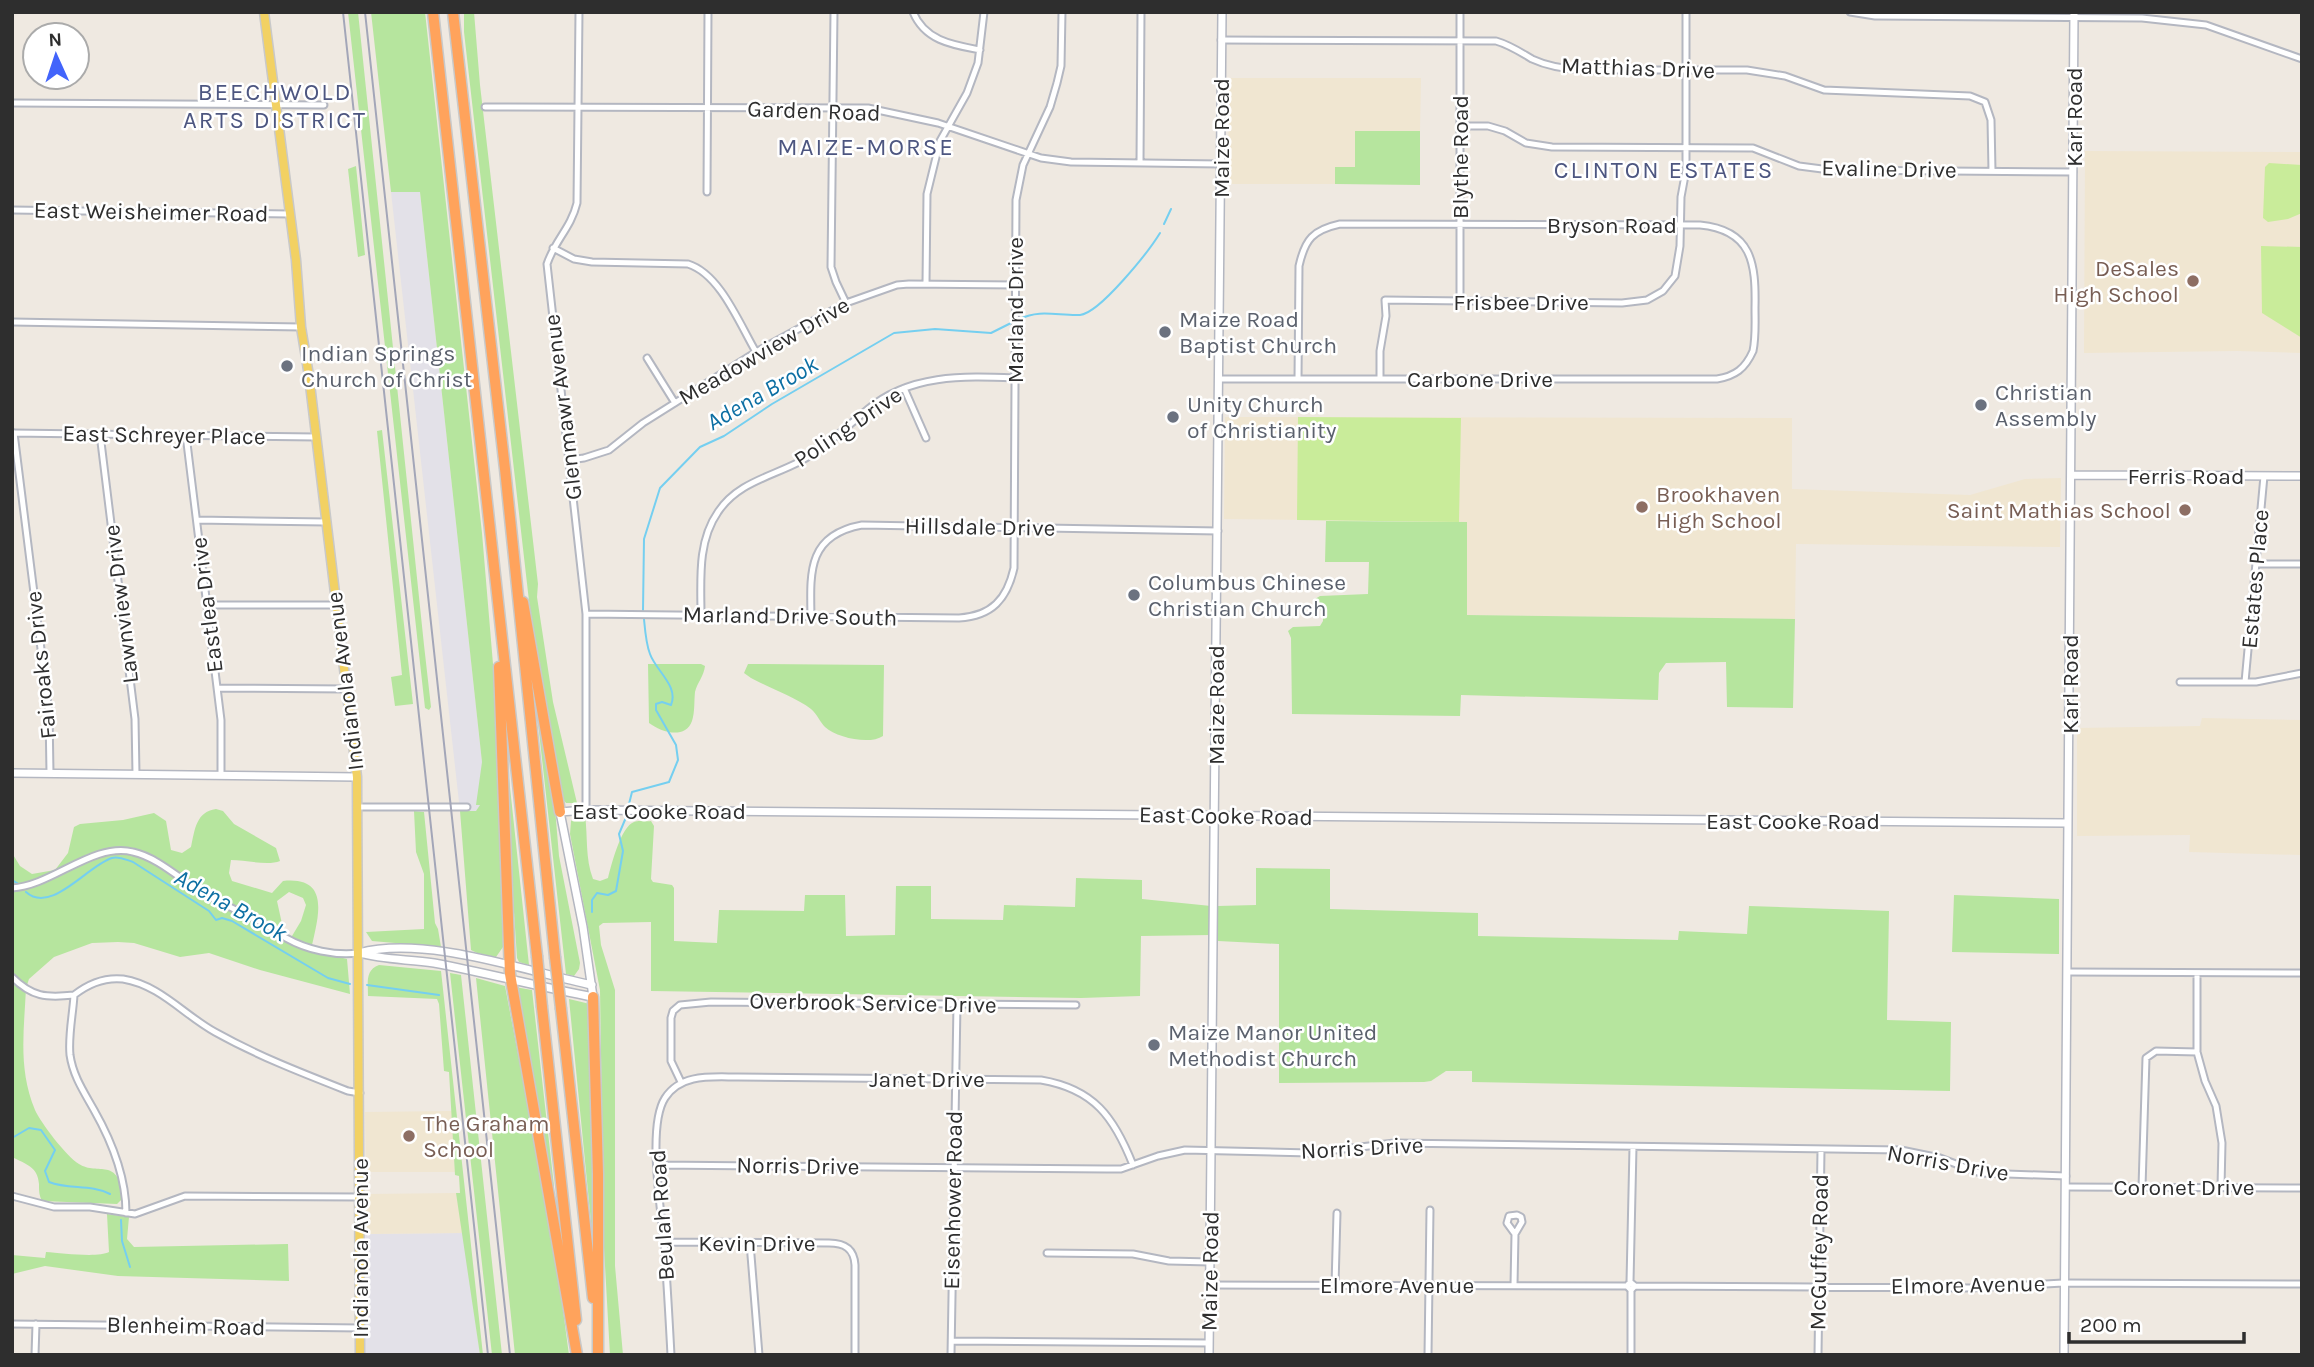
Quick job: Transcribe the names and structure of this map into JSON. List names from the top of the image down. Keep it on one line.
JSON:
{"streets":{"main road":["Karl Road","Maize Road","Ferris Road","Indianola Avenue","East Cooke Road"],"street":["Matthias Drive","Garden Road","Blythe Road","Evaline Drive","East Weisheimer Road","Bryson Road","Frisbee Drive","Marland Drive","Meadowview Drive","Carbone Drive","Glenmawr Avenue","Poling Drive","East Schreyer Place","Hillsdale Drive","Estates Place","Lawnview Drive","Eastlea Drive","Marland Drive South","Fairoaks Drive","Overbrook Service Drive","Janet Drive","Norris Drive","Coronet Drive","Eisenhower Road","Beulah Road","Kevin Drive","McGuffey Road","Elmore Avenue","Blenheim Road"]},"crossings":[["Matthias Drive","Maize Road"],["Matthias Drive","Blythe Road"],["Matthias Drive","Evaline Drive"],["Matthias Drive","Frisbee Drive"],["Garden Road","Maize Road"],["Garden Road","Marland Drive"],["Garden Road","Glenmawr Avenue"],["Karl Road","Evaline Drive"],["Karl Road","Ferris Road"],["Karl Road","East Cooke Road"],["Karl Road","Norris Drive"],["Karl Road","Coronet Drive"],["Karl Road","Elmore Avenue"],["Maize Road","Carbone Drive"],["Maize Road","Hillsdale Drive"],["Maize Road","East Cooke Road"],["Maize Road","Norris Drive"],["Maize Road","Elmore Avenue"],["Blythe Road","Evaline Drive"],["Blythe Road","Bryson Road"],["Blythe Road","Frisbee Drive"],["Evaline Drive","Frisbee Drive"],["East Weisheimer Road","Indianola Avenue"],["Bryson Road","Frisbee Drive"],["Bryson Road","Carbone Drive"],["Frisbee Drive","Carbone Drive"],["Marland Drive","Meadowview Drive"],["Marland Drive","Poling Drive"],["Marland Drive","Hillsdale Drive"],["Marland Drive","Marland Drive South"],["Meadowview Drive","Glenmawr Avenue"],["Glenmawr Avenue","Marland Drive South"],["Glenmawr Avenue","East Cooke Road"],["Poling Drive","Marland Drive South"],["East Schreyer Place","Lawnview Drive"],["East Schreyer Place","Eastlea Drive"],["East Schreyer Place","Fairoaks Drive"],["East Schreyer Place","Indianola Avenue"],["Ferris Road","Estates Place"],["Hillsdale Drive","Marland Drive South"],["Indianola Avenue","Blenheim Road"],["Overbrook Service Drive","Janet Drive"],["Overbrook Service Drive","Eisenhower Road"],["Overbrook Service Drive","Beulah Road"],["Janet Drive","Norris Drive"],["Janet Drive","Eisenhower Road"],["Janet Drive","Beulah Road"],["Norris Drive","Eisenhower Road"],["Norris Drive","Beulah Road"],["Norris Drive","McGuffey Road"],["Beulah Road","Kevin Drive"],["McGuffey Road","Elmore Avenue"]],"districts":["BEECHWOLD ARTS DISTRICT","MAIZE-MORSE","CLINTON ESTATES"],"water":["Adena Brook"],"places":["DeSales High School","Maize Road Baptist Church","Indian Springs Church of Christ","Christian Assembly","Unity Church of Christianity","Brookhaven High School","Saint Mathias School","Columbus Chinese Christian Church","Maize Manor United Methodist Church","The Graham School"],"scale_bar":"200 m","north":"top"}
